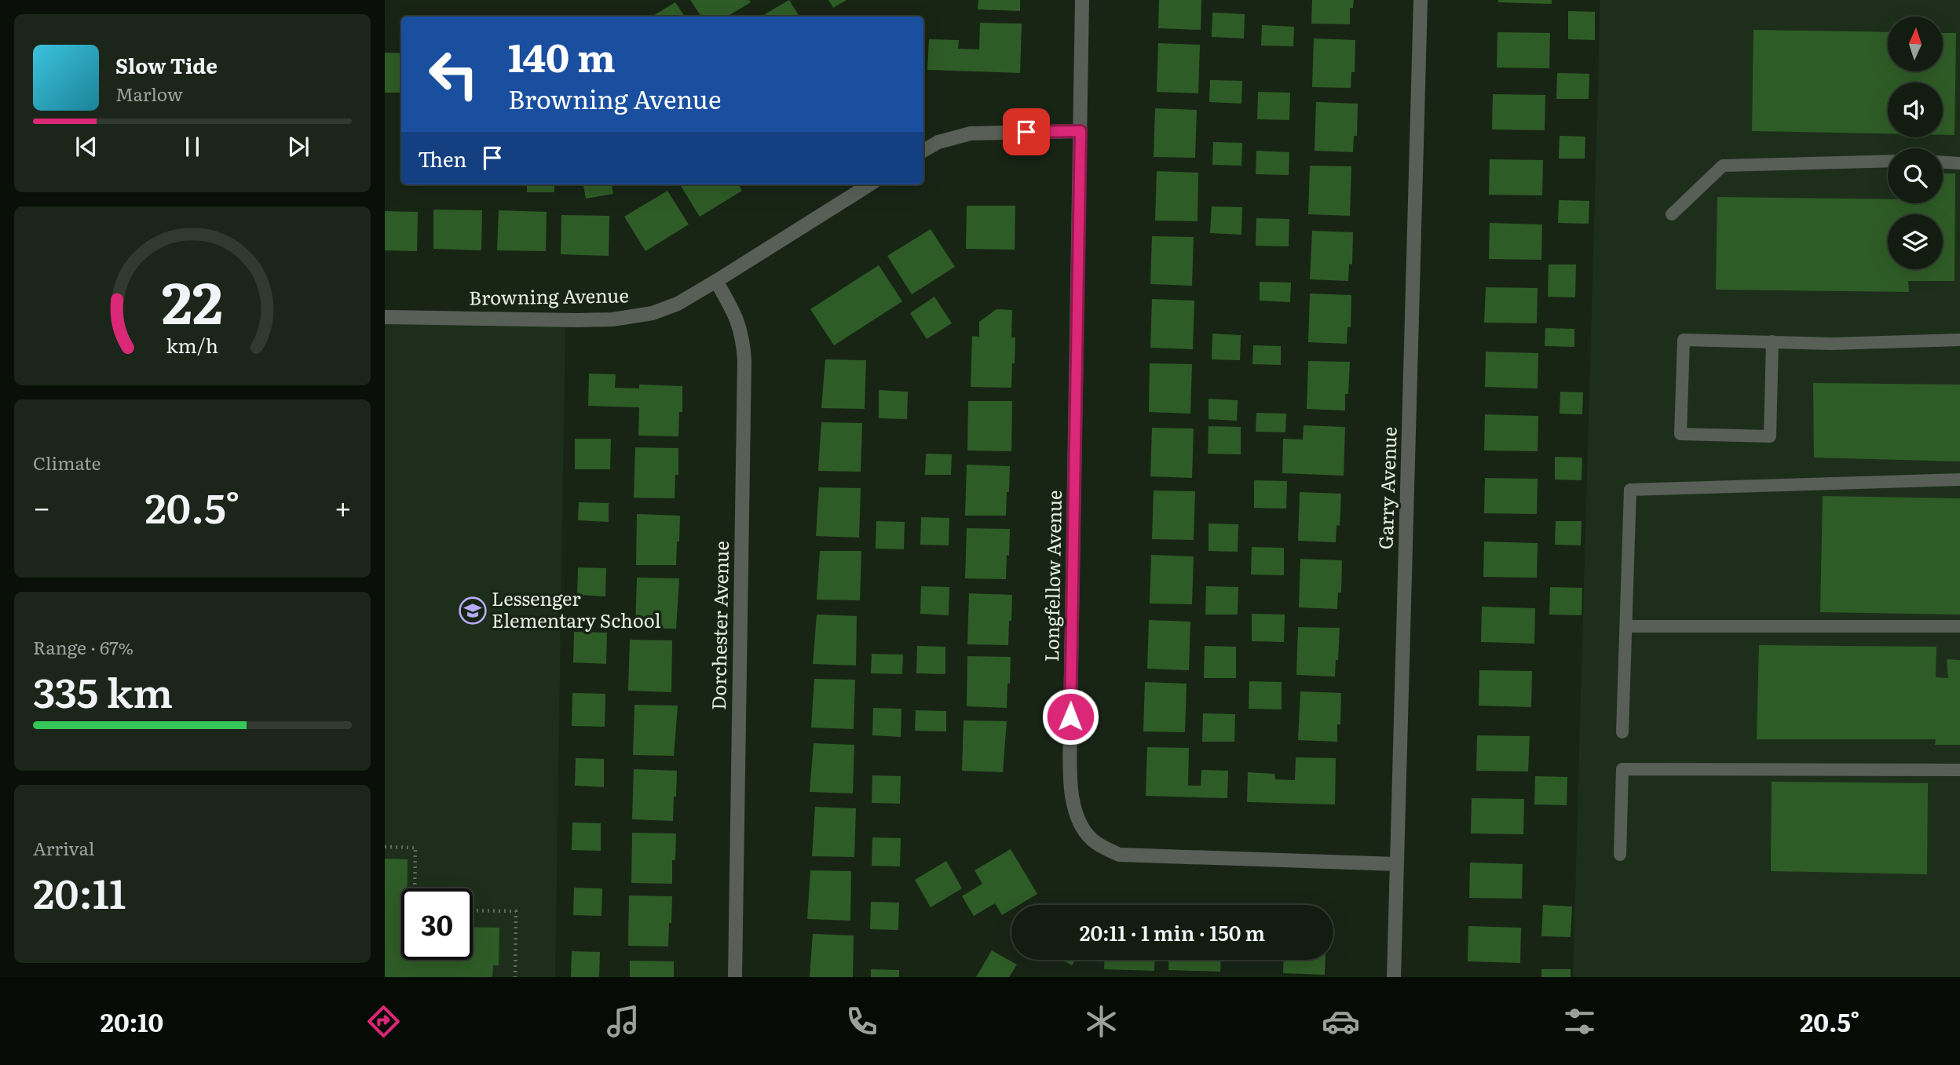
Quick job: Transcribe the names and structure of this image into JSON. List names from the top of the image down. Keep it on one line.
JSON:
{"streets":{"street":["Browning Avenue","Garry Avenue","Longfellow Avenue","Dorchester Avenue"]},"crossings":[["Browning Avenue","Dorchester Avenue"],["Garry Avenue","Longfellow Avenue"]],"places":{"school or university":["Lessenger Elementary School"]},"north":"top","page":{"turn":["140 m","Browning Avenue"],"song":["Slow Tide","Marlow"],"then":"Then","tile":["Climate",["Range · 67%","335 km"],["Arrival","20:11"]],"heat":["−","20.5°","+"],"limit":"30","trip":"20:11 · 1 min · 150 m","tabs":["20:10","20.5°"],"gauge":["22","km/h"]}}
